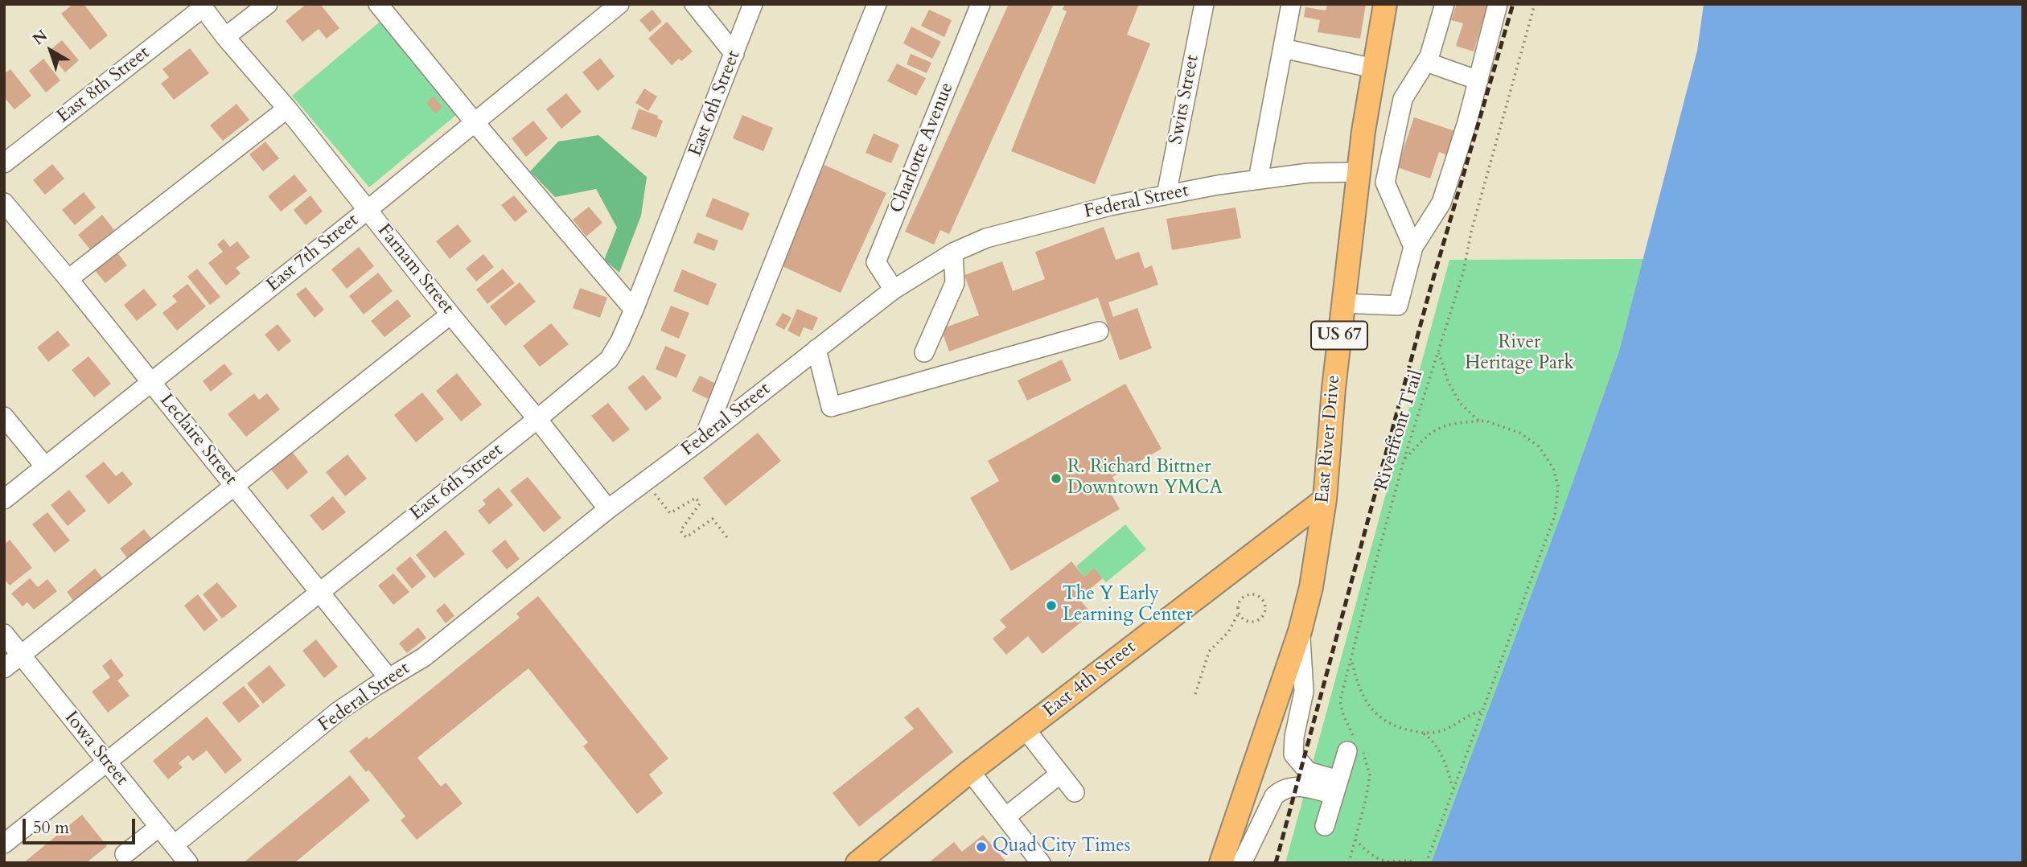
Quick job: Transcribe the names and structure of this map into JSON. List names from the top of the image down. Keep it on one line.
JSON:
{"streets":{"main road":["US 67","East River Drive","East 4th Street"],"street":["East 8th Street","Swits Street","East 6th Street","Charlotte Avenue","Federal Street","East 7th Street","Farnam Street","Leclaire Street","Iowa Street"],"path":["Riverfront Trail"]},"crossings":[["East 8th Street","Farnam Street"],["Swits Street","Federal Street"],["East 6th Street","Farnam Street"],["East 6th Street","Leclaire Street"],["East 6th Street","Iowa Street"],["Charlotte Avenue","Federal Street"],["Federal Street","Farnam Street"],["Federal Street","East River Drive"],["Federal Street","Leclaire Street"],["Federal Street","Iowa Street"],["East 7th Street","Farnam Street"],["East 7th Street","Leclaire Street"],["East River Drive","East 4th Street"]],"parks":["River Heritage Park"],"places":["R. Richard Bittner Downtown YMCA","The Y Early Learning Center","Quad City Times"],"scale_bar":"50 m","north":"top left"}
